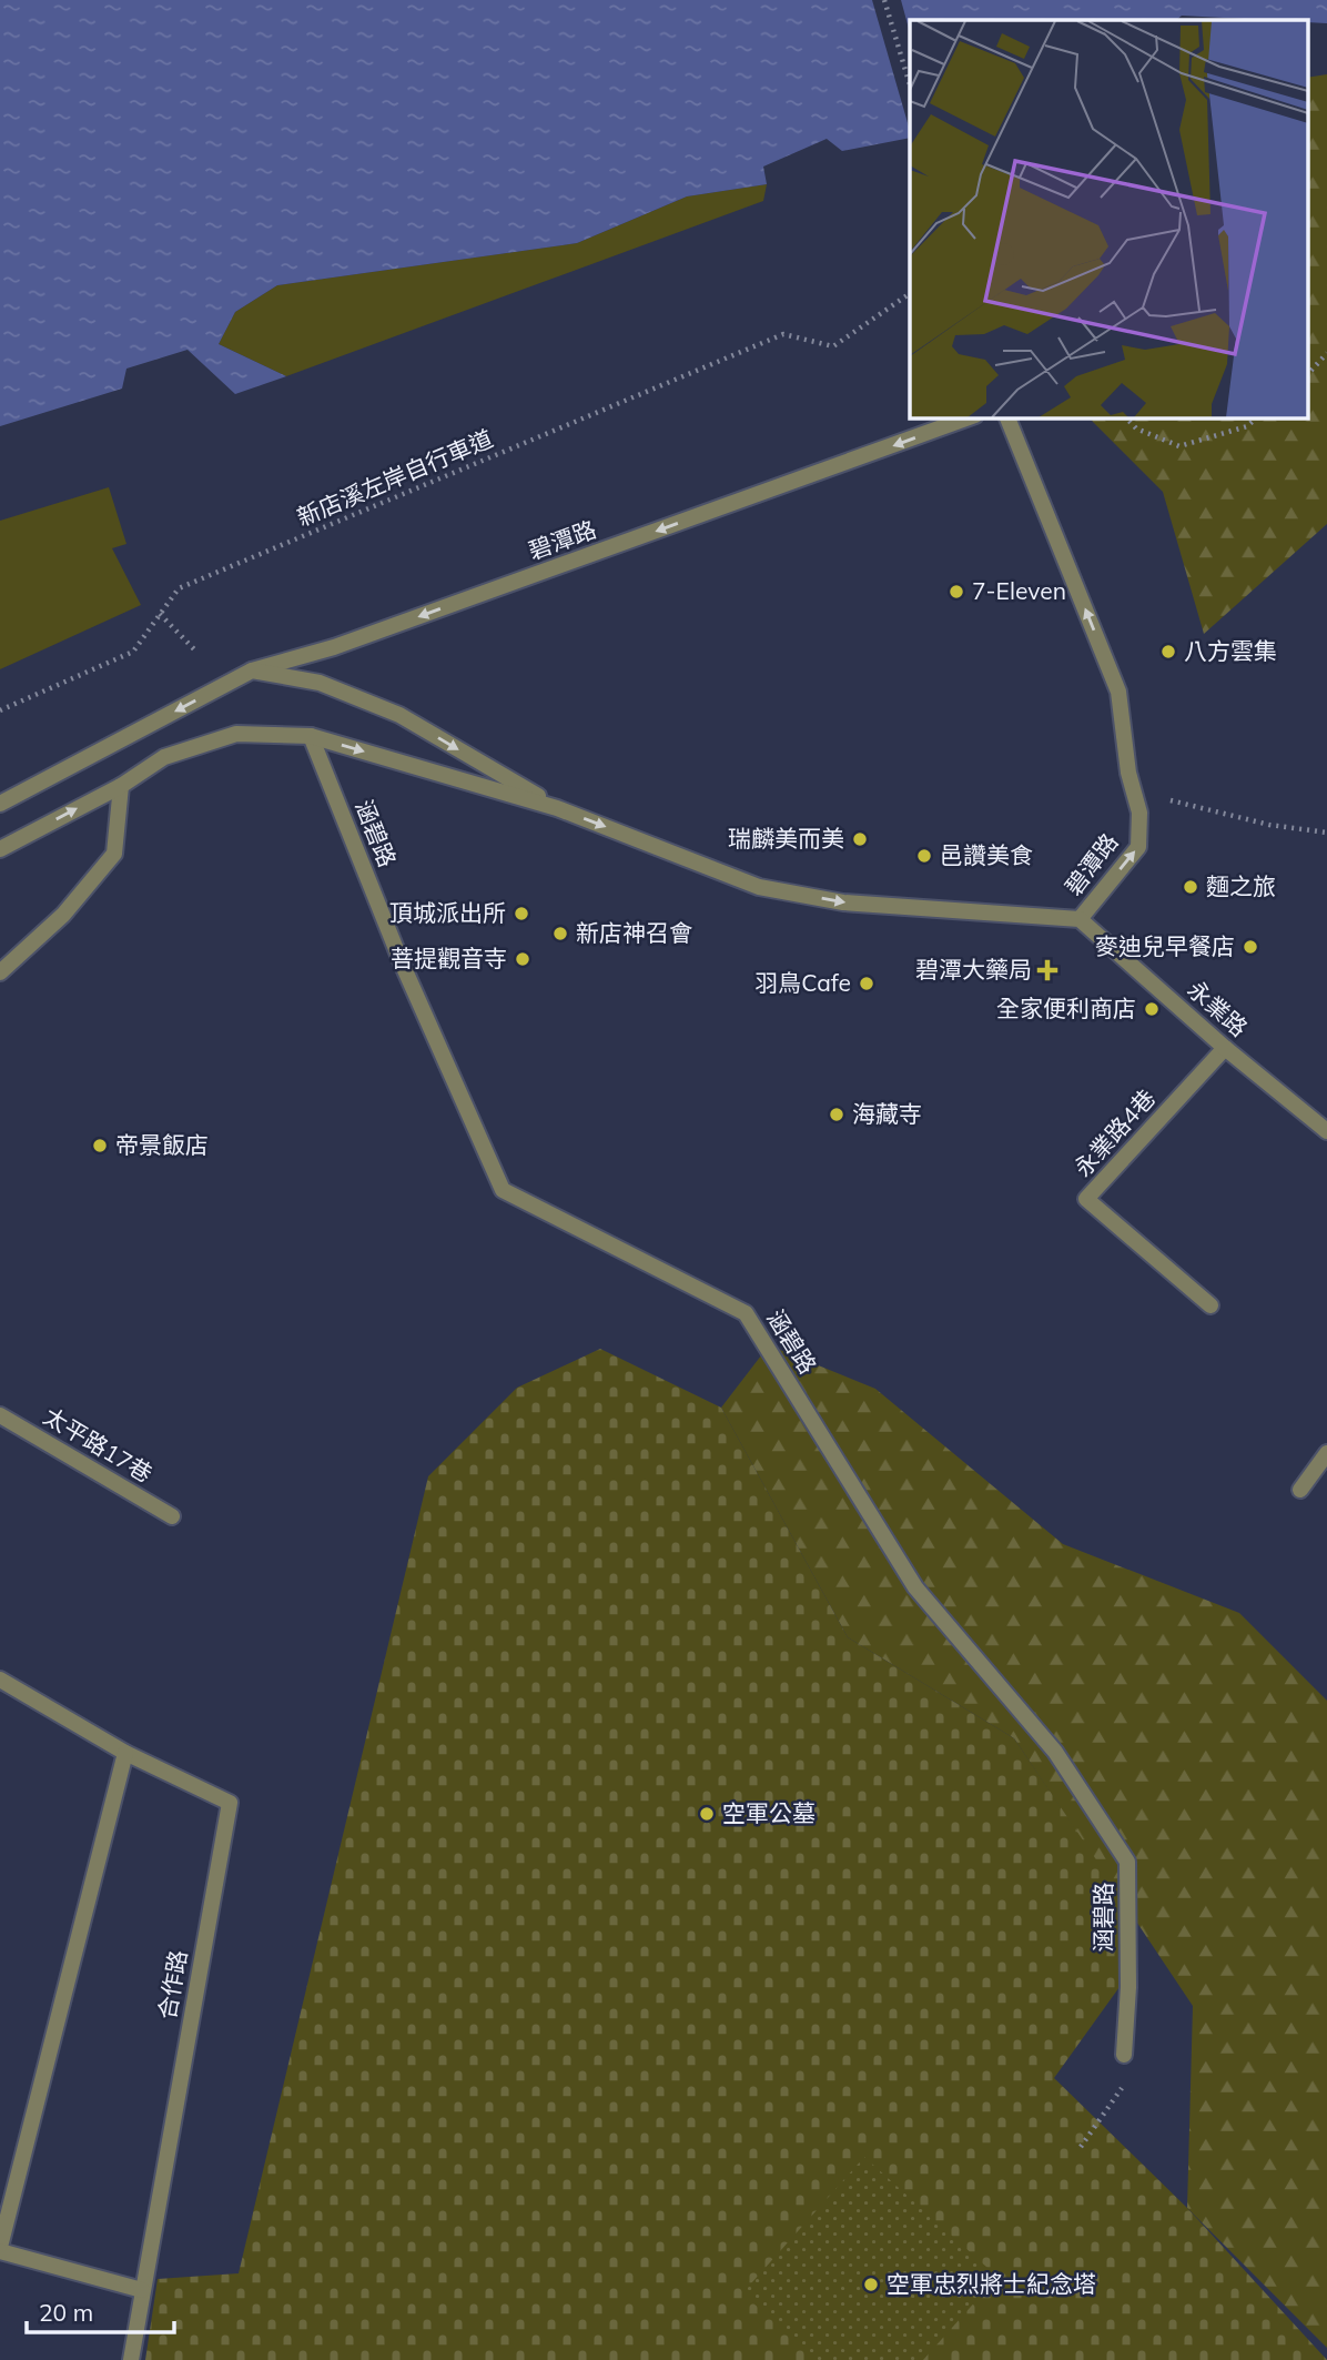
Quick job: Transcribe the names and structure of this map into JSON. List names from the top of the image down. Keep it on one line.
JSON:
{"streets":{"street":["碧潭路","涵碧路","永業路","永業路4巷","太平路17巷","合作路"],"path":["新店溪左岸自行車道"]},"crossings":[["碧潭路","涵碧路"],["碧潭路","永業路"],["永業路","永業路4巷"]],"places":{"other":["7-Eleven","八方雲集","瑞麟美而美","邑讚美食","麵之旅","頂城派出所","新店神召會","麥迪兒早餐店","菩提觀音寺","羽鳥Cafe","全家便利商店","海藏寺","帝景飯店","空軍公墓","空軍忠烈將士紀念塔"],"health":["碧潭大藥局"]},"scale_bar":"20 m"}
